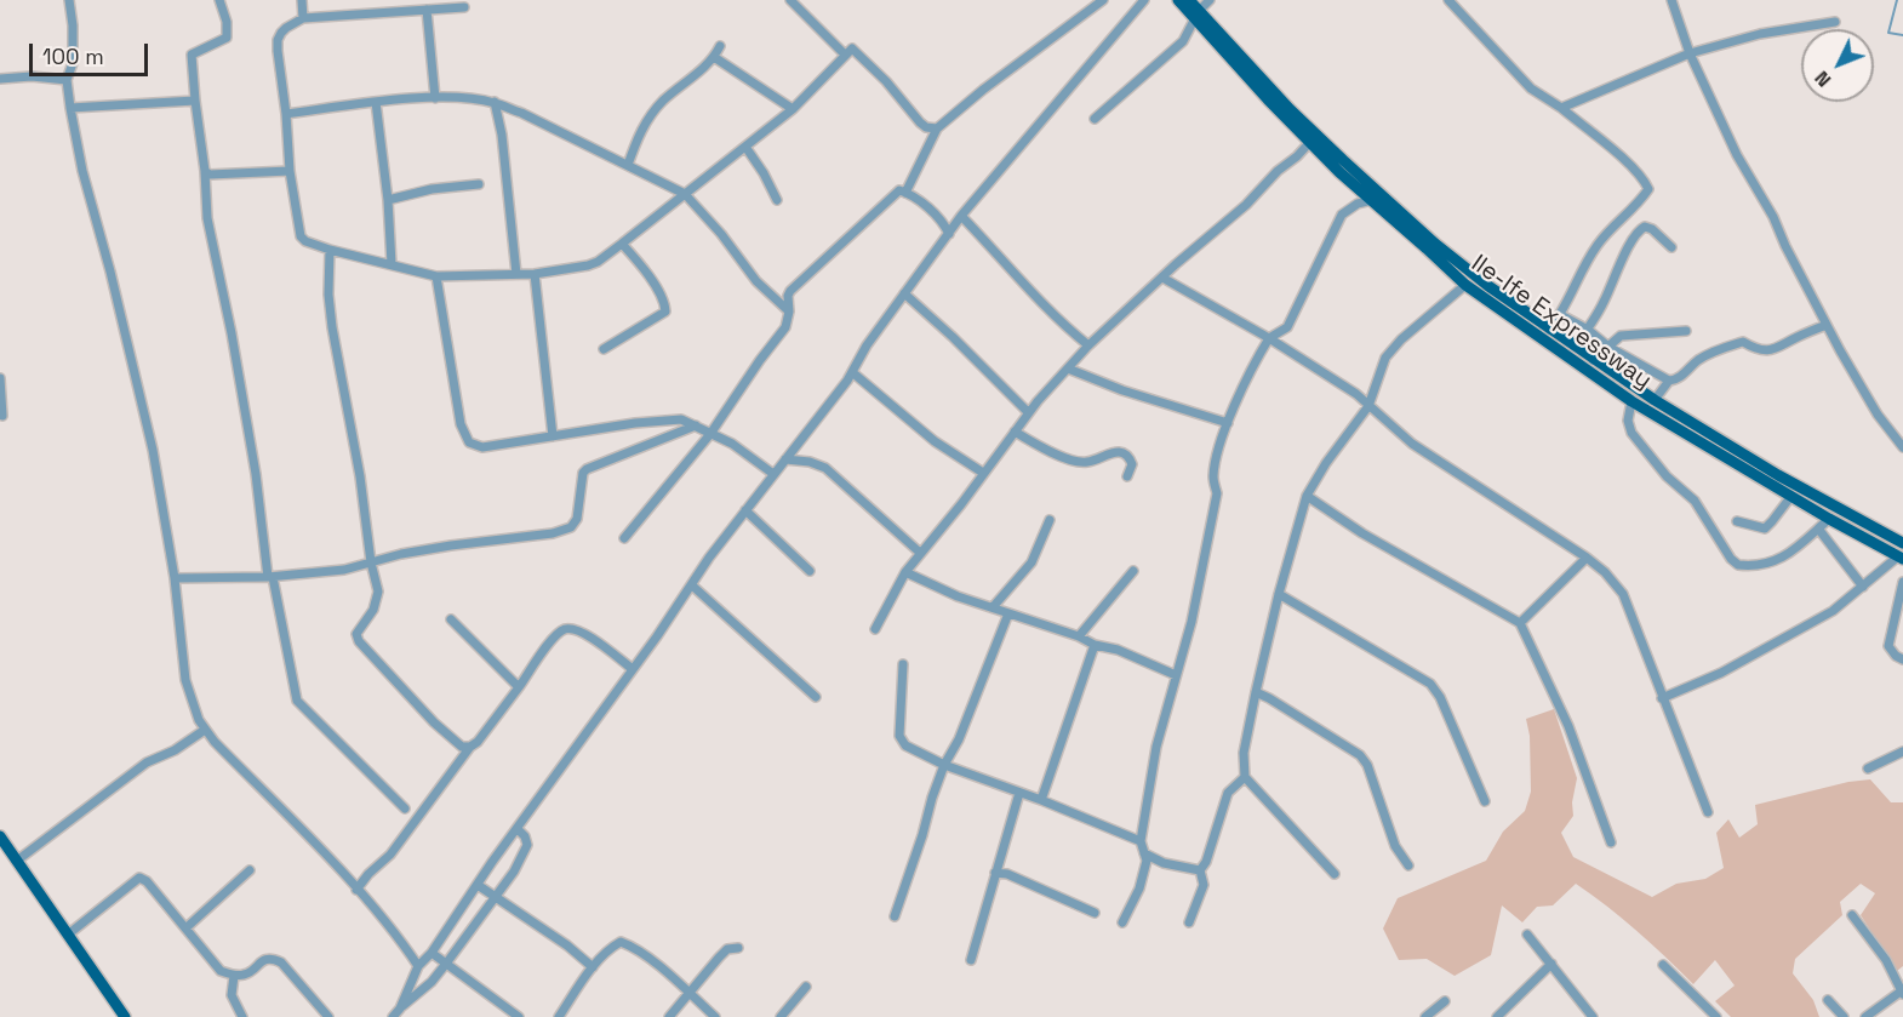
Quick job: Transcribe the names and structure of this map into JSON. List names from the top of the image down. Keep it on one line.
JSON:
{"streets":{"main road":["Ile-Ife Expressway"]},"scale_bar":"100 m","north":"bottom left"}
